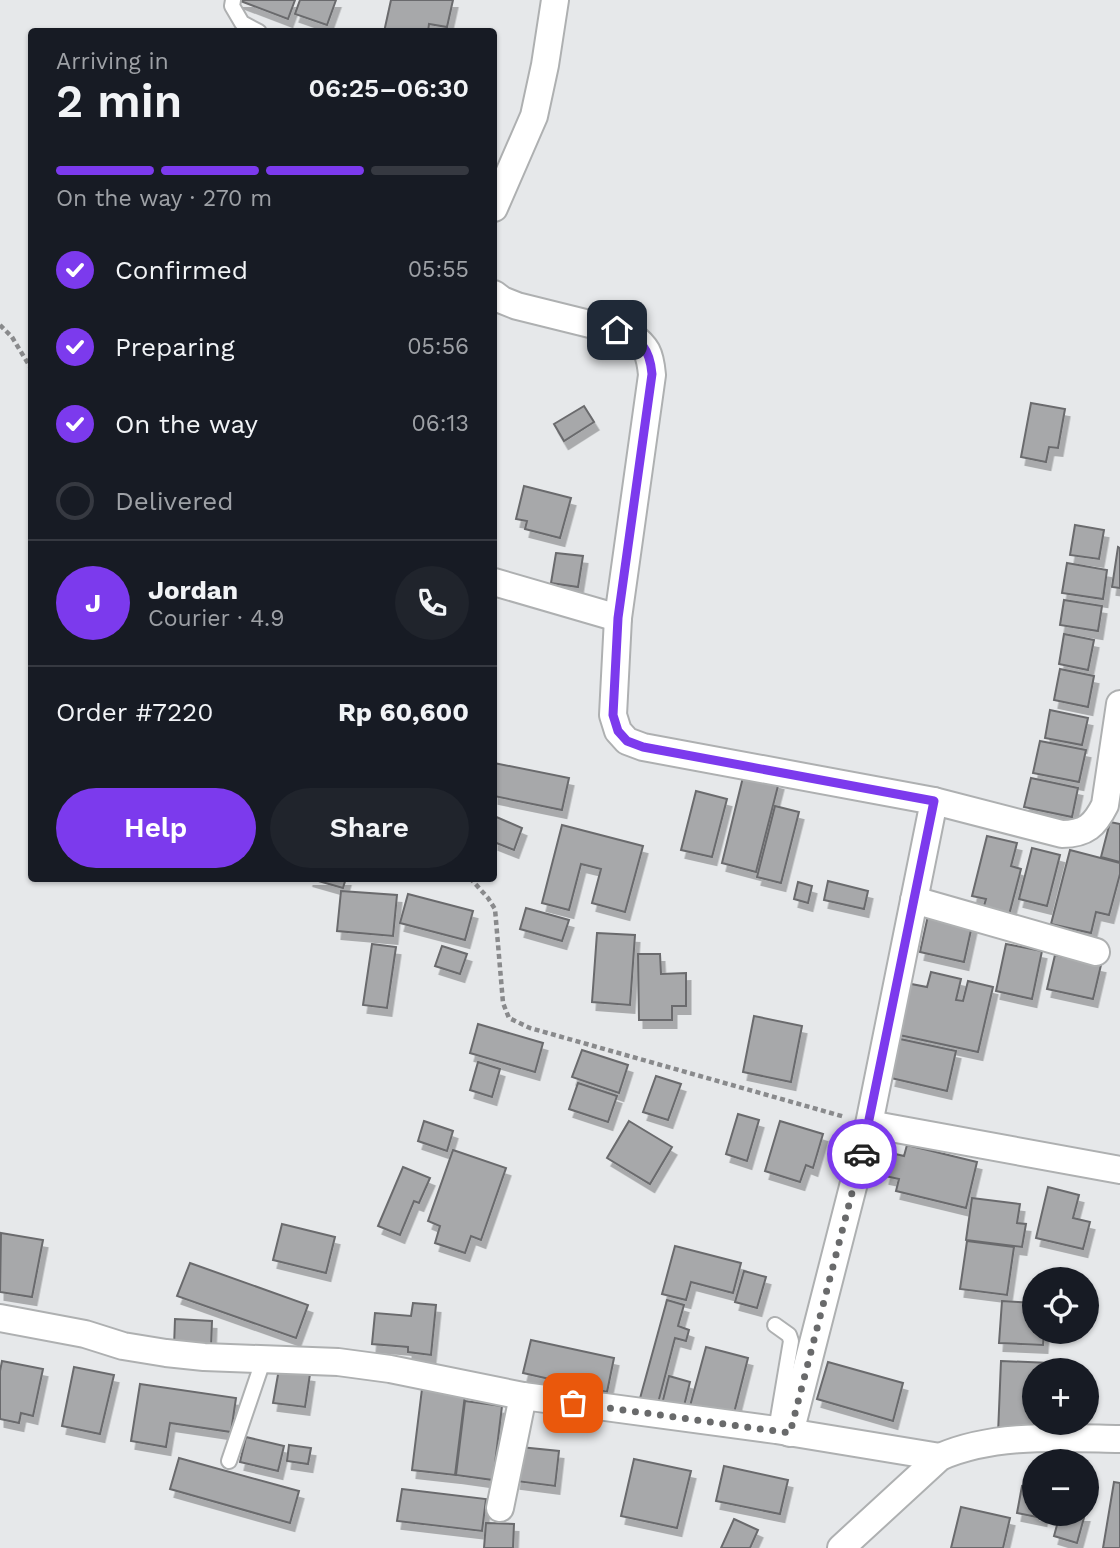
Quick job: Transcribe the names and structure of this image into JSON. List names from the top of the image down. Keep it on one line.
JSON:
{"page":{"heading":["2 min","Arriving in","06:25–06:30"],"panel":["Jordan","Courier · 4.9","Order #7220","Rp 60,600"],"bar":"On the way · 270 m","list":[["Confirmed","05:55"],["Preparing","05:56"],["On the way","06:13"],"Delivered"],"round":"J","buttons":["Help","Share"],"map_buttons":["+","−"]}}
